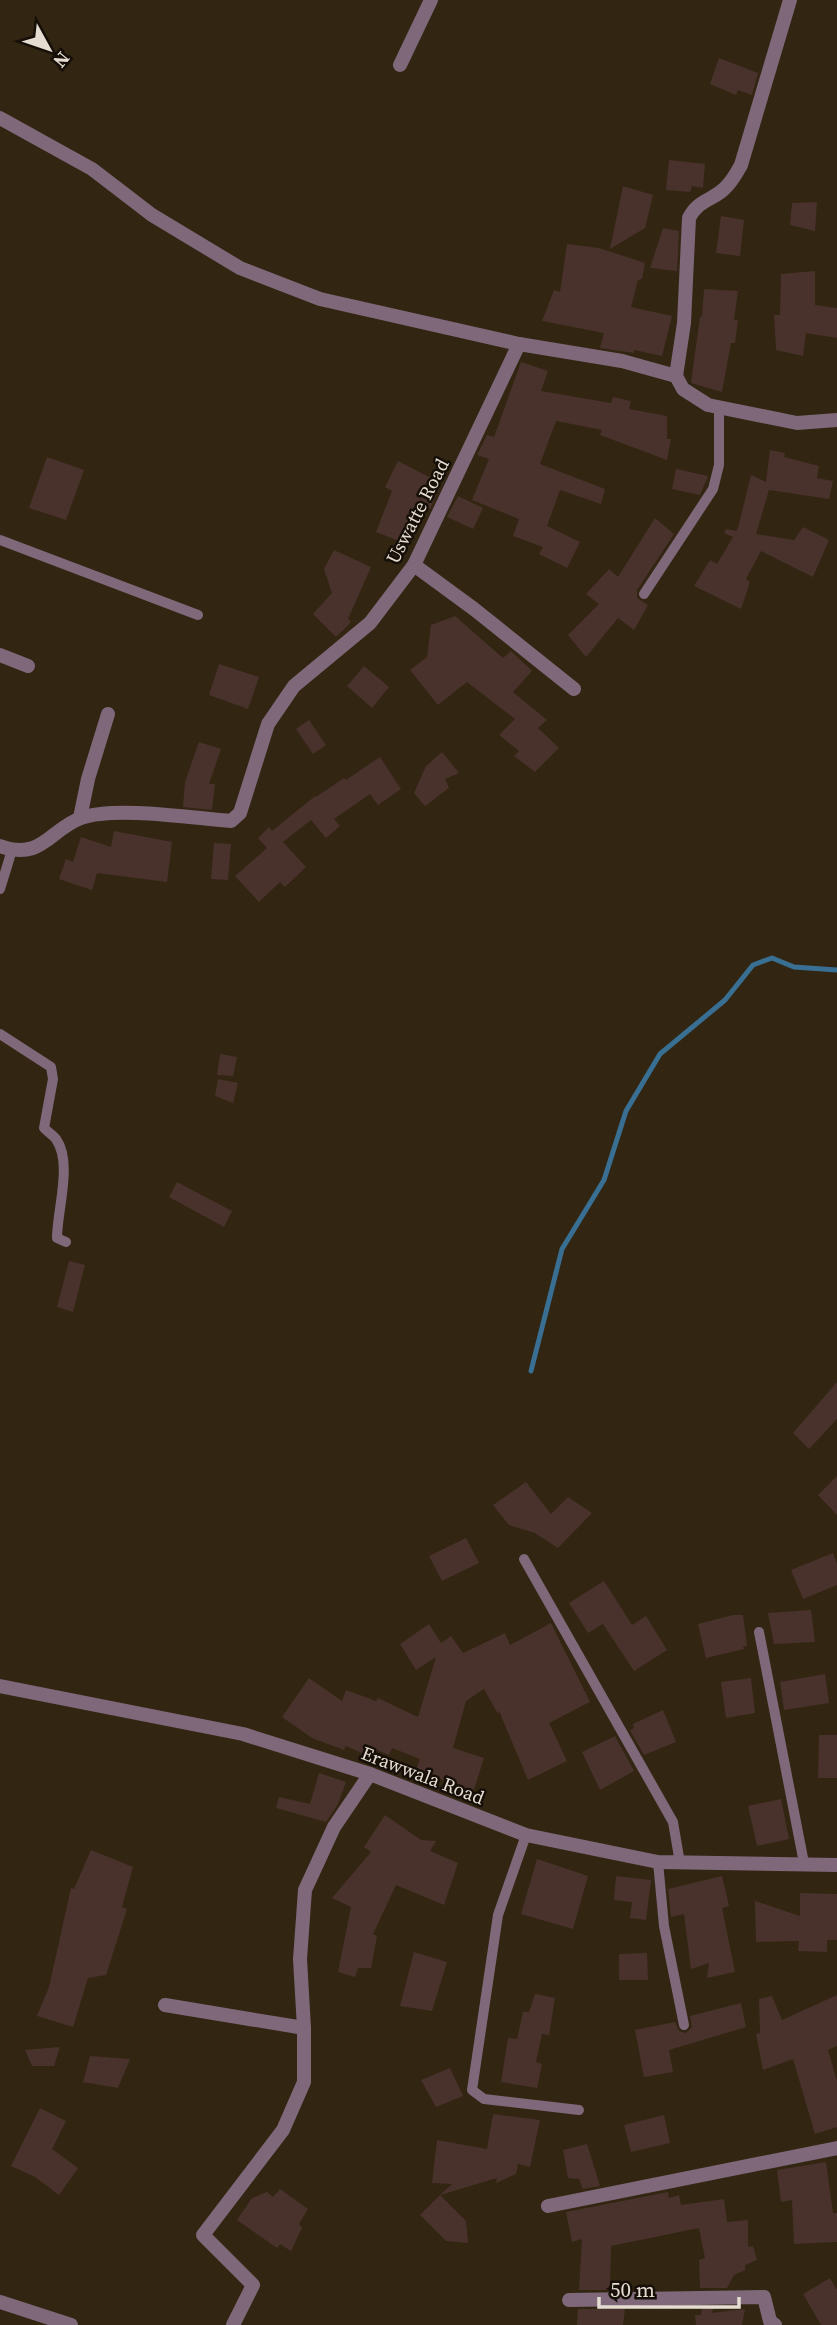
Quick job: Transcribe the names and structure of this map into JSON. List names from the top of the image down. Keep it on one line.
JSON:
{"streets":{"street":["Uswatte Road","Erawwala Road"]},"scale_bar":"50 m","north":"bottom right"}
